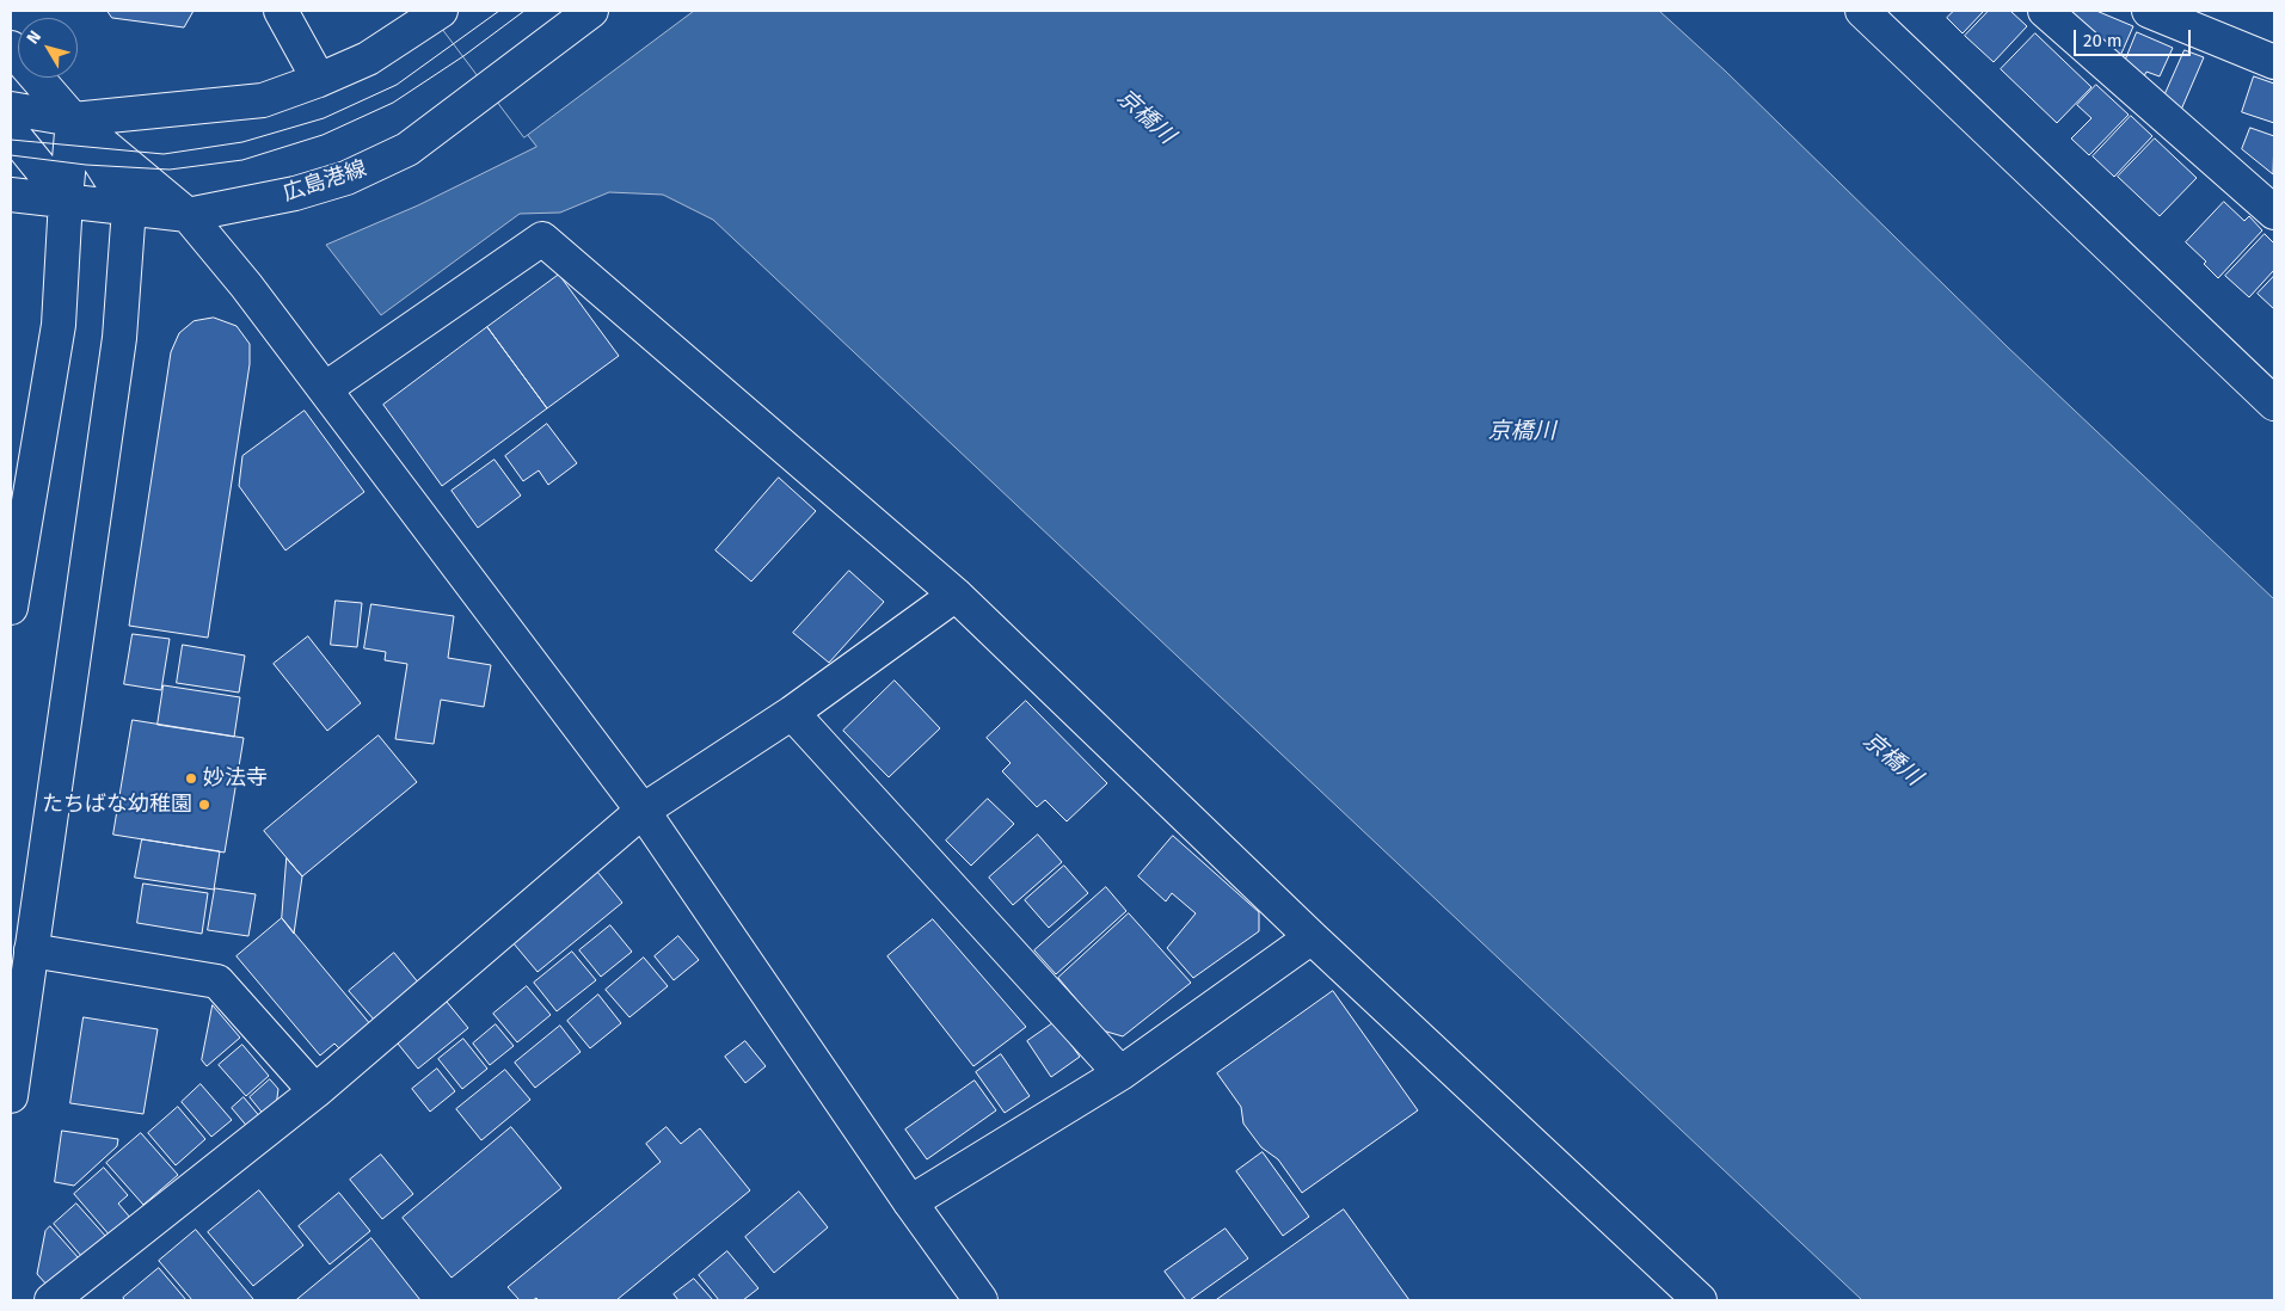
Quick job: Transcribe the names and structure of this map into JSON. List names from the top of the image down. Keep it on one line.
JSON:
{"streets":{"street":["広島港線"]},"water":["京橋川"],"places":["妙法寺","たちばな幼稚園"],"scale_bar":"20 m","north":"top left"}
